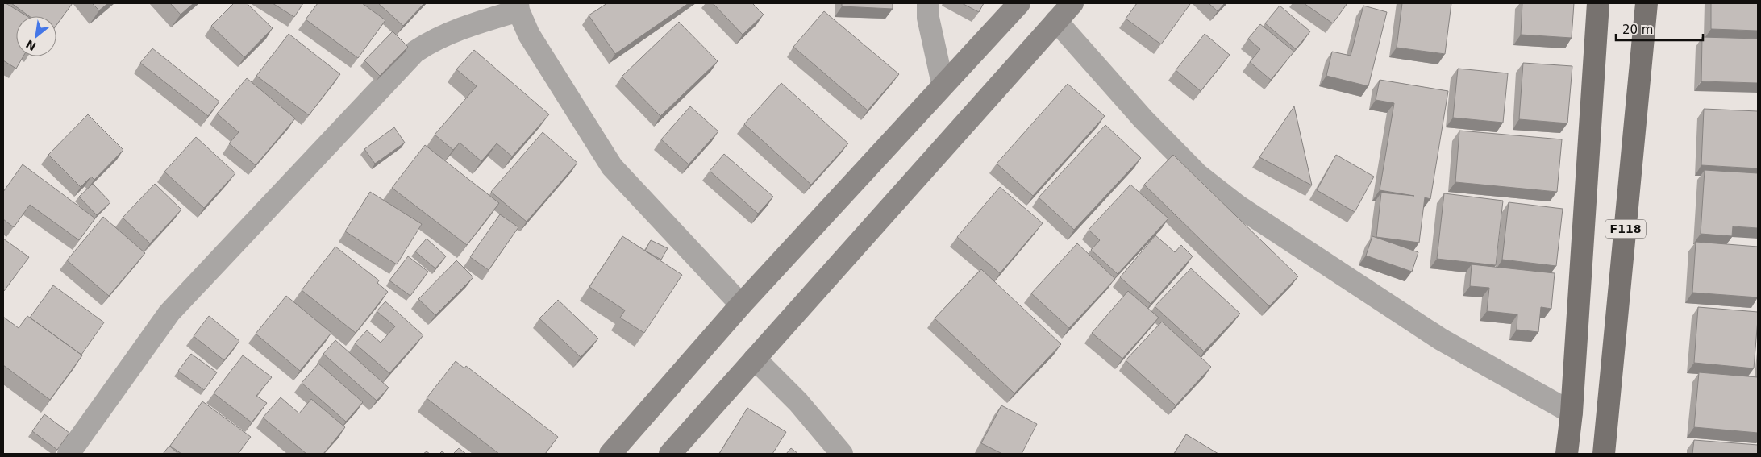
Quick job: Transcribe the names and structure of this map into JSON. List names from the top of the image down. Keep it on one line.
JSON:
{"streets":{"main road":["F118"]},"scale_bar":"20 m","north":"bottom left"}
